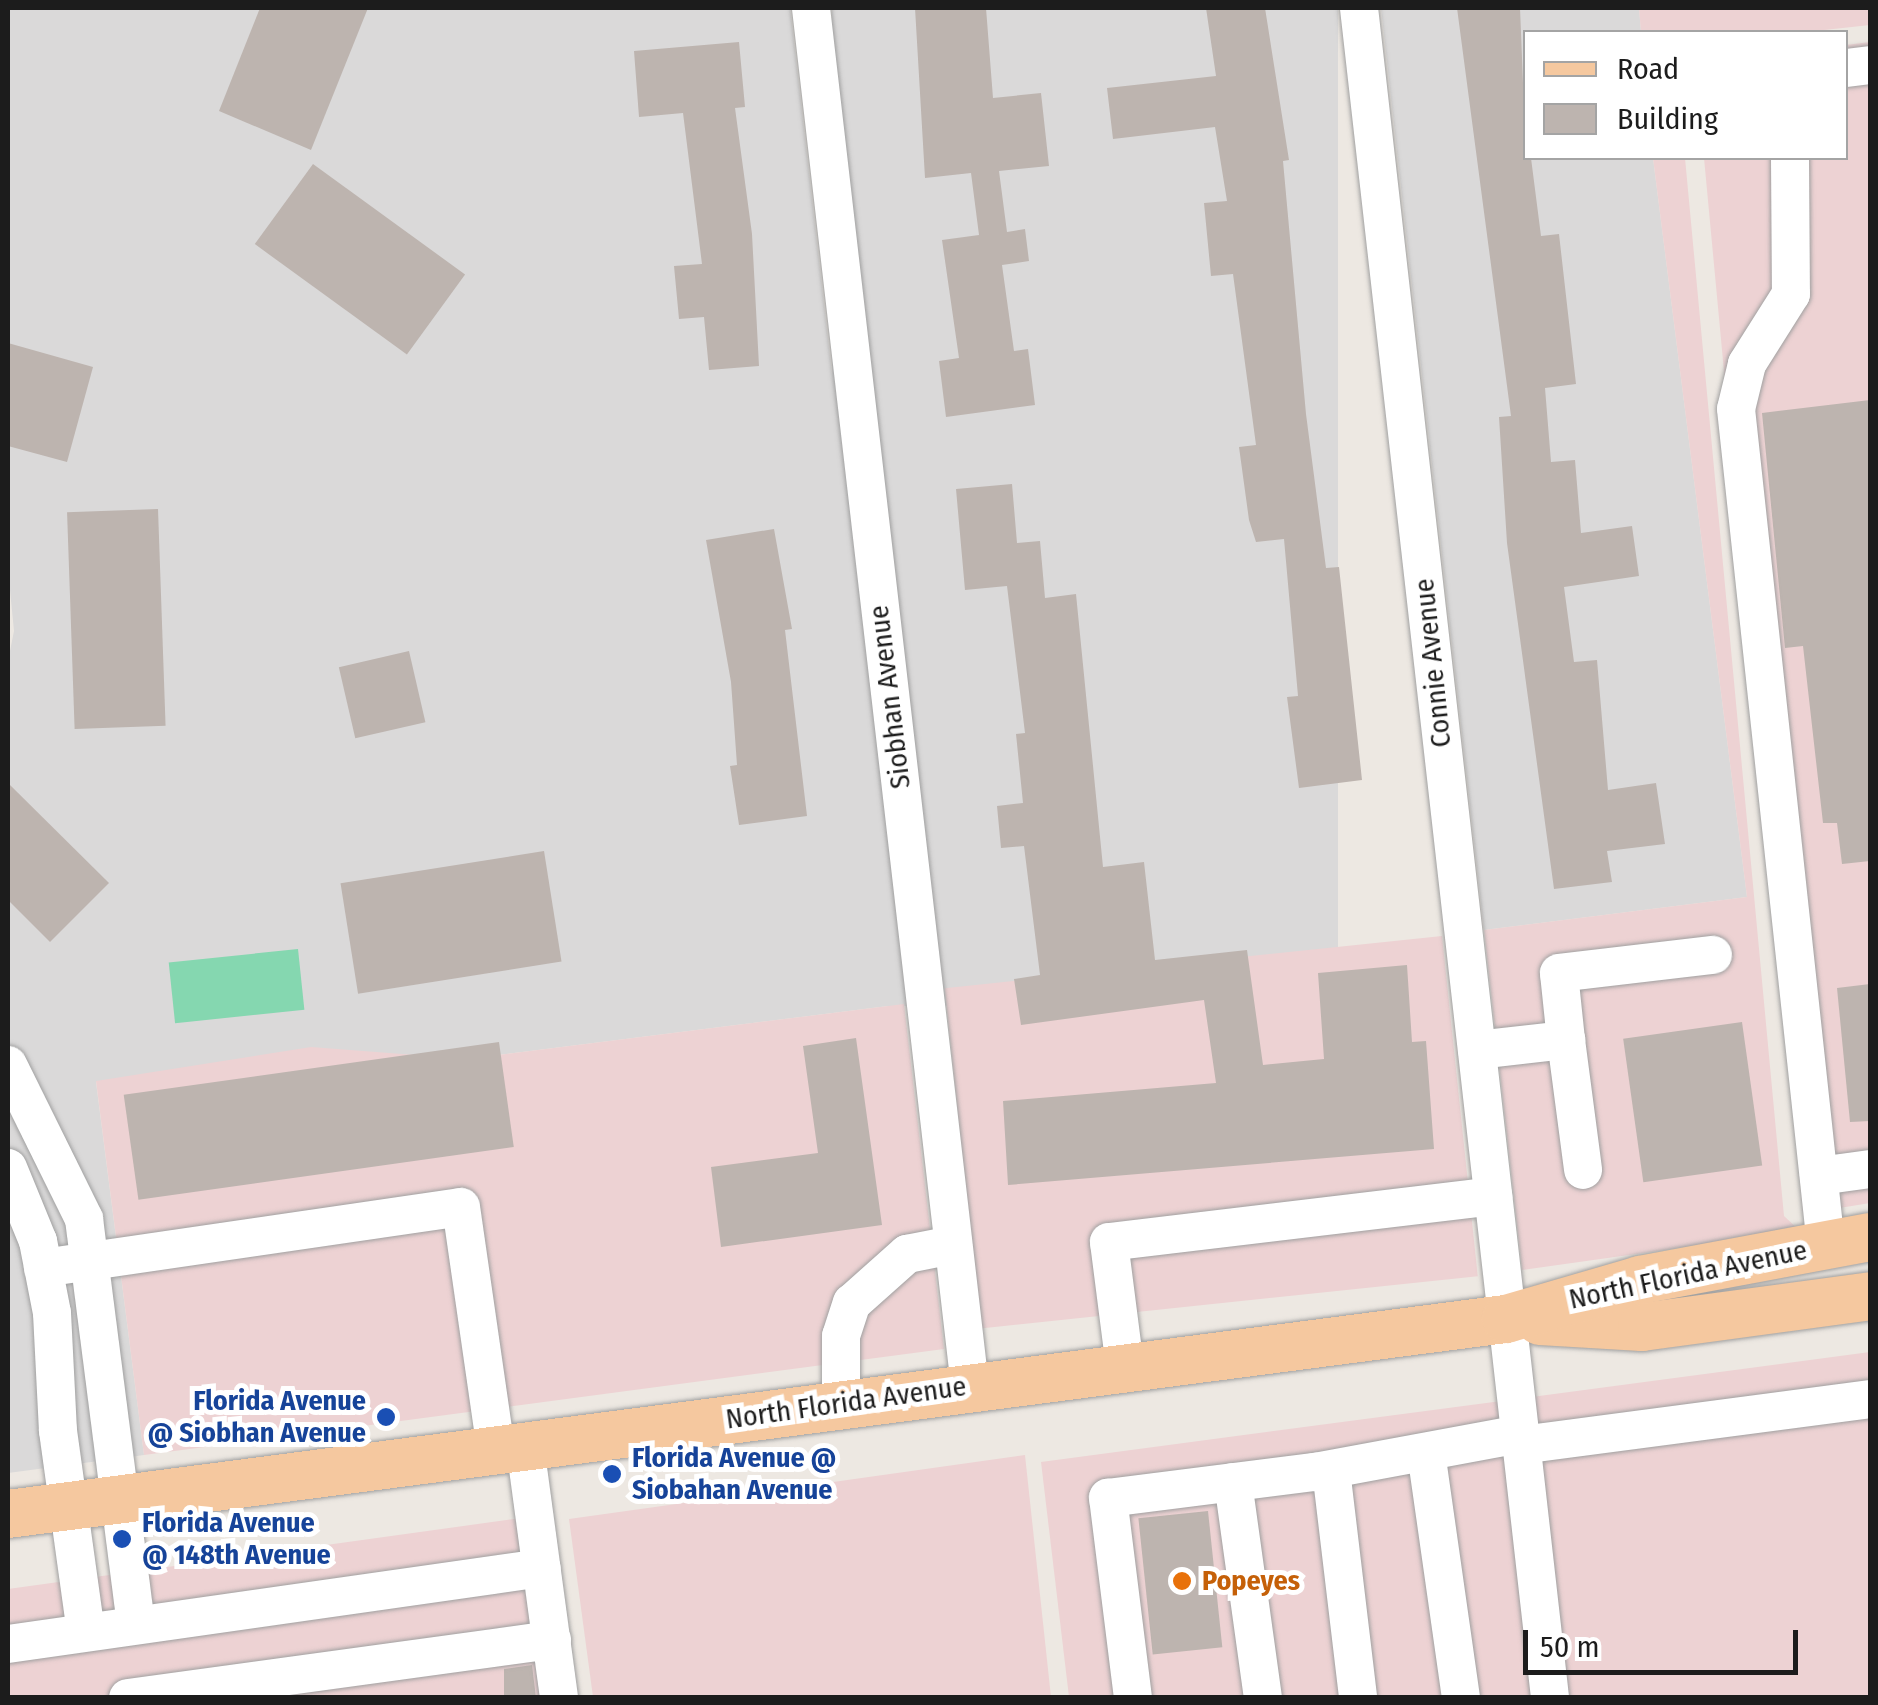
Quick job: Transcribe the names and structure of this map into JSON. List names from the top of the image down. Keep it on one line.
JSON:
{"streets":{"main road":["North Florida Avenue"],"street":["Connie Avenue","Siobhan Avenue"]},"crossings":[["Connie Avenue","North Florida Avenue"],["Siobhan Avenue","North Florida Avenue"]],"places":["Florida Avenue @ Siobhan Avenue","Florida Avenue @ Siobahan Avenue","Florida Avenue @ 148th Avenue","Popeyes"],"legend":["Road","Building"],"scale_bar":"50 m"}
